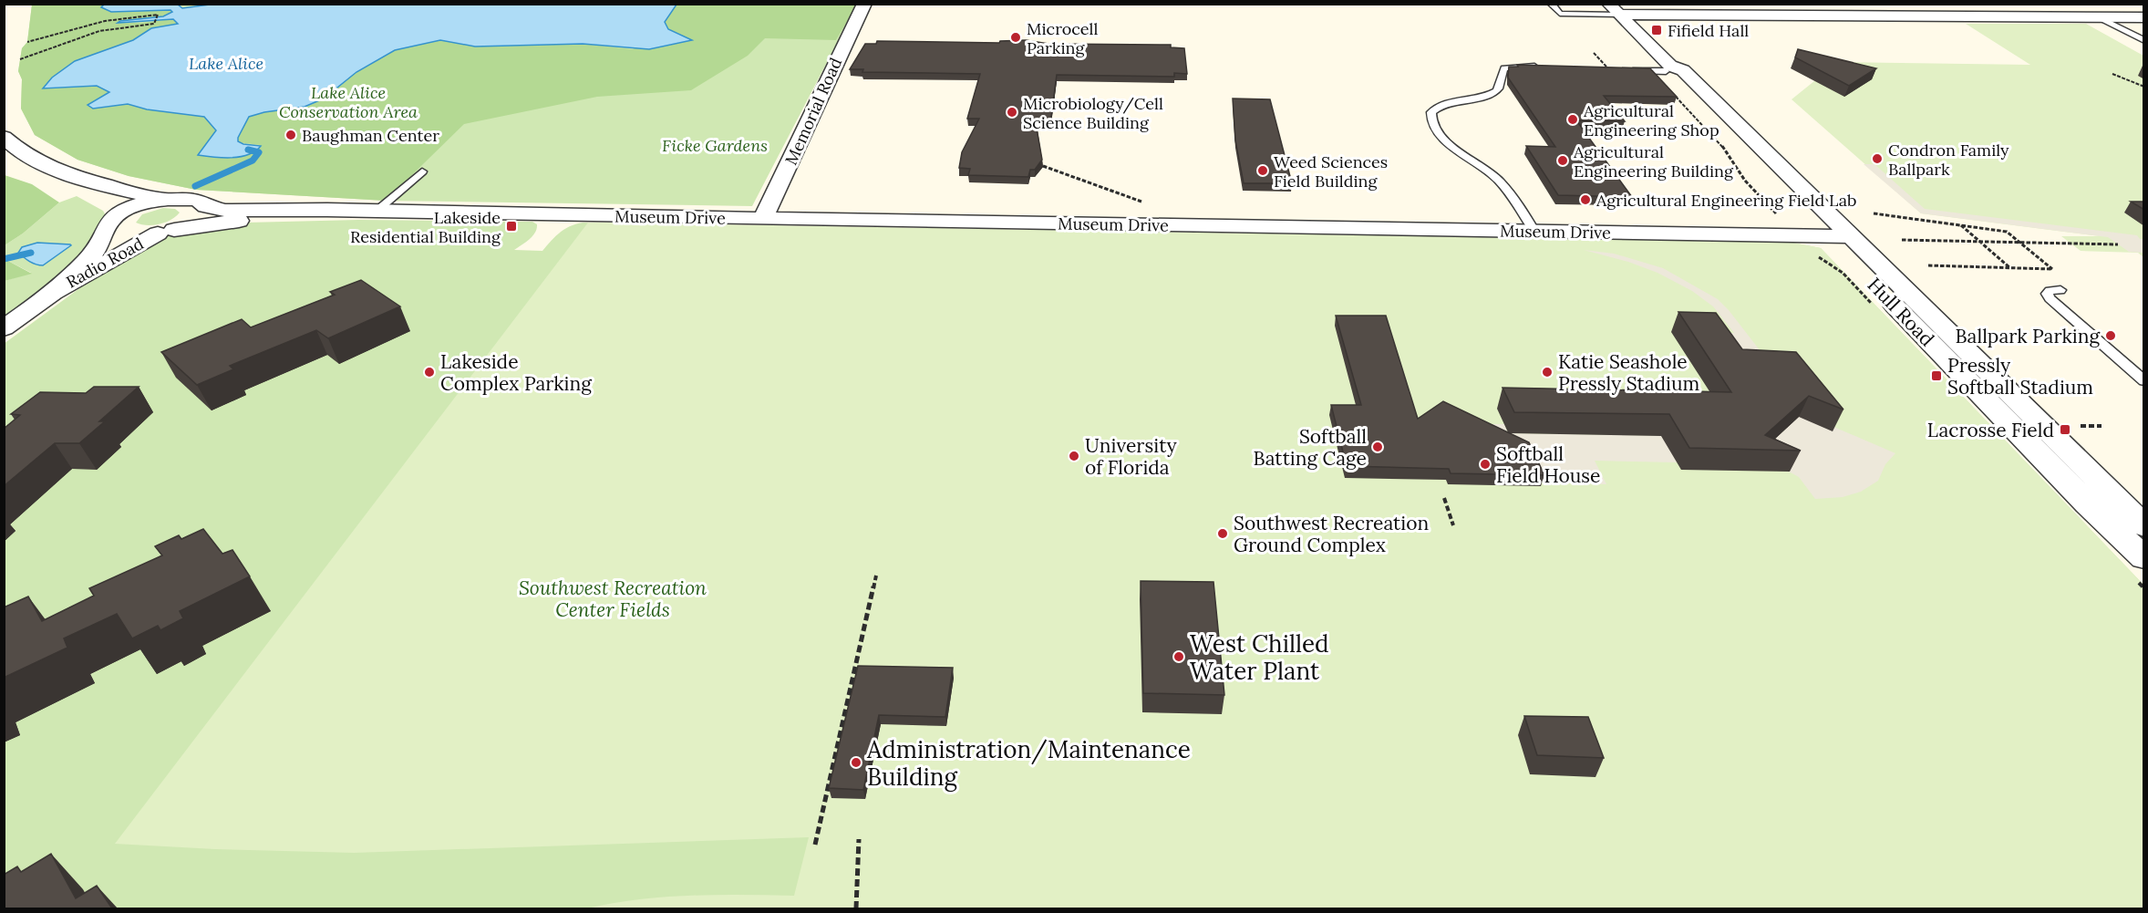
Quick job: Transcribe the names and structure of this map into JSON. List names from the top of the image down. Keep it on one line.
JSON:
{"streets":{"street":["Memorial Road","Museum Drive","Radio Road","Hull Road"]},"crossings":[["Memorial Road","Museum Drive"],["Museum Drive","Radio Road"],["Museum Drive","Hull Road"]],"water":["Lake Alice"],"parks":["Lake Alice Conservation Area","Ficke Gardens","Southwest Recreation Center Fields"],"places":{"transit":["Fifield Hall","Lakeside Residential Building","Pressly Softball Stadium","Lacrosse Field"],"other":["Microcell Parking","Microbiology/Cell Science Building","Agricultural Engineering Shop","Baughman Center","Condron Family Ballpark","Agricultural Engineering Building","Weed Sciences Field Building","Agricultural Engineering Field Lab","Ballpark Parking","Lakeside Complex Parking","Katie Seashole Pressly Stadium","Softball Batting Cage","University of Florida","Softball Field House","Southwest Recreation Ground Complex","West Chilled Water Plant","Administration/Maintenance Building"]}}
